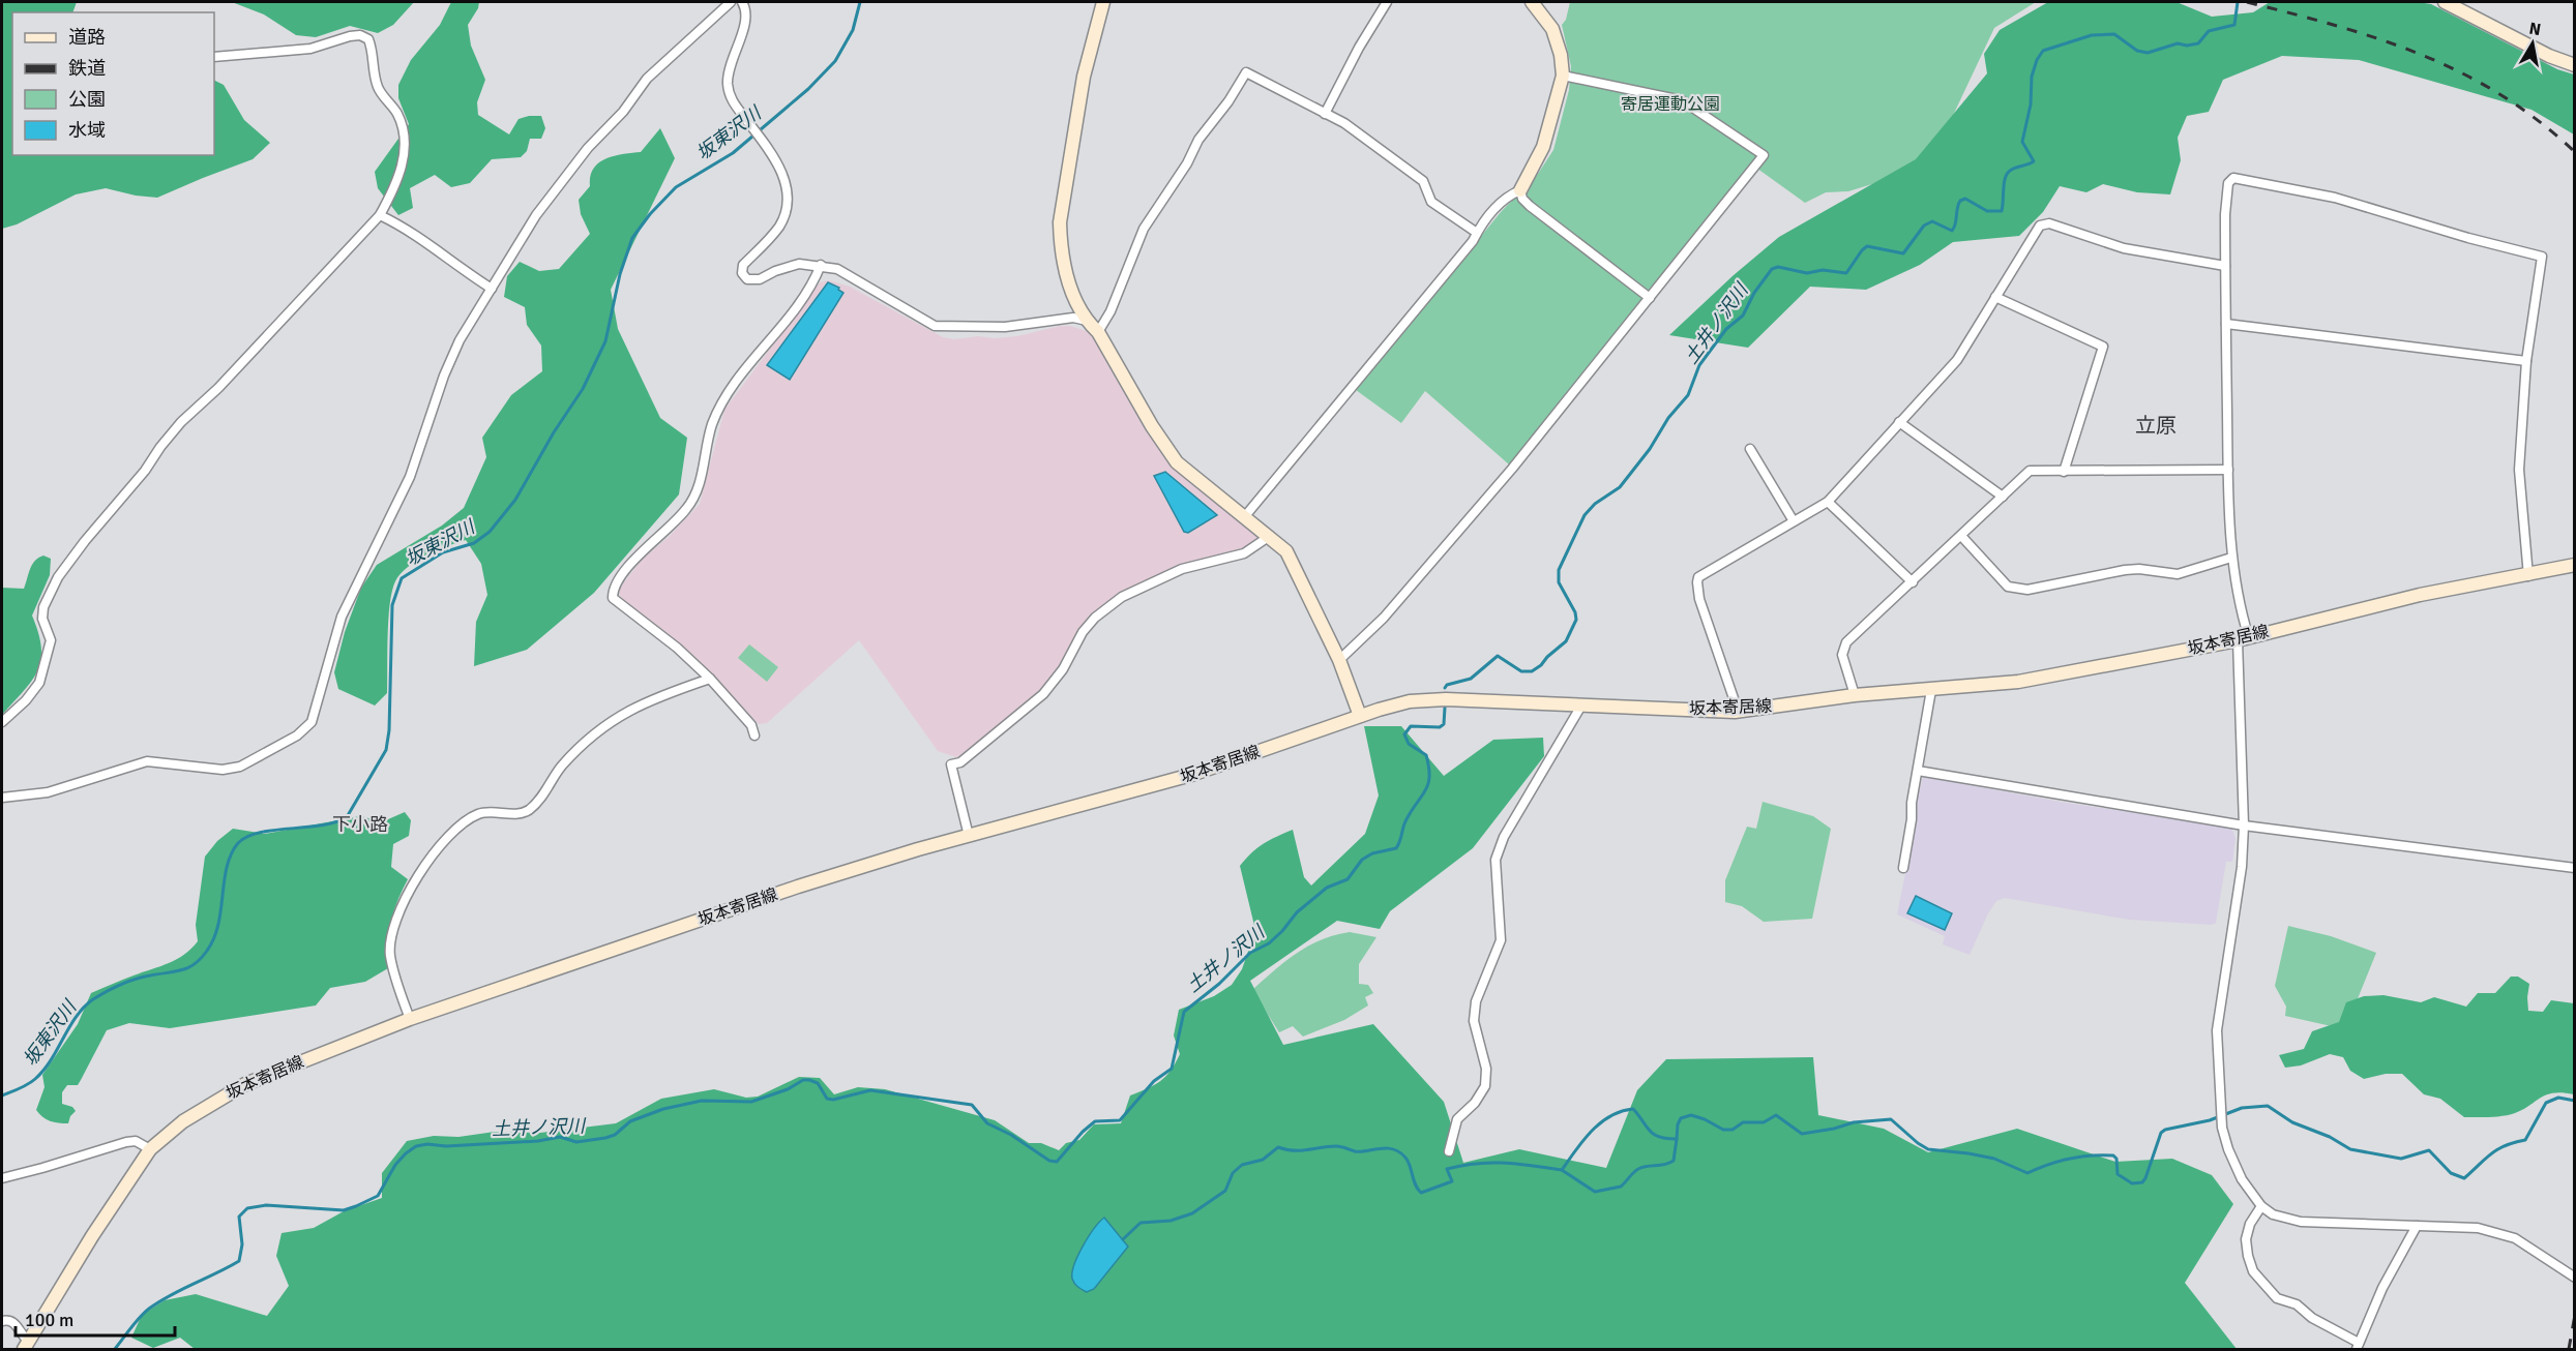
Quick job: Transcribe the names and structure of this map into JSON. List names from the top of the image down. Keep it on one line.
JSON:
{"streets":{"main road":["坂本寄居線"]},"districts":["立原","下小路"],"water":["坂東沢川","土井ノ沢川"],"parks":["寄居運動公園"],"legend":["道路","鉄道","公園","水域"],"scale_bar":"100 m","north":"top"}
